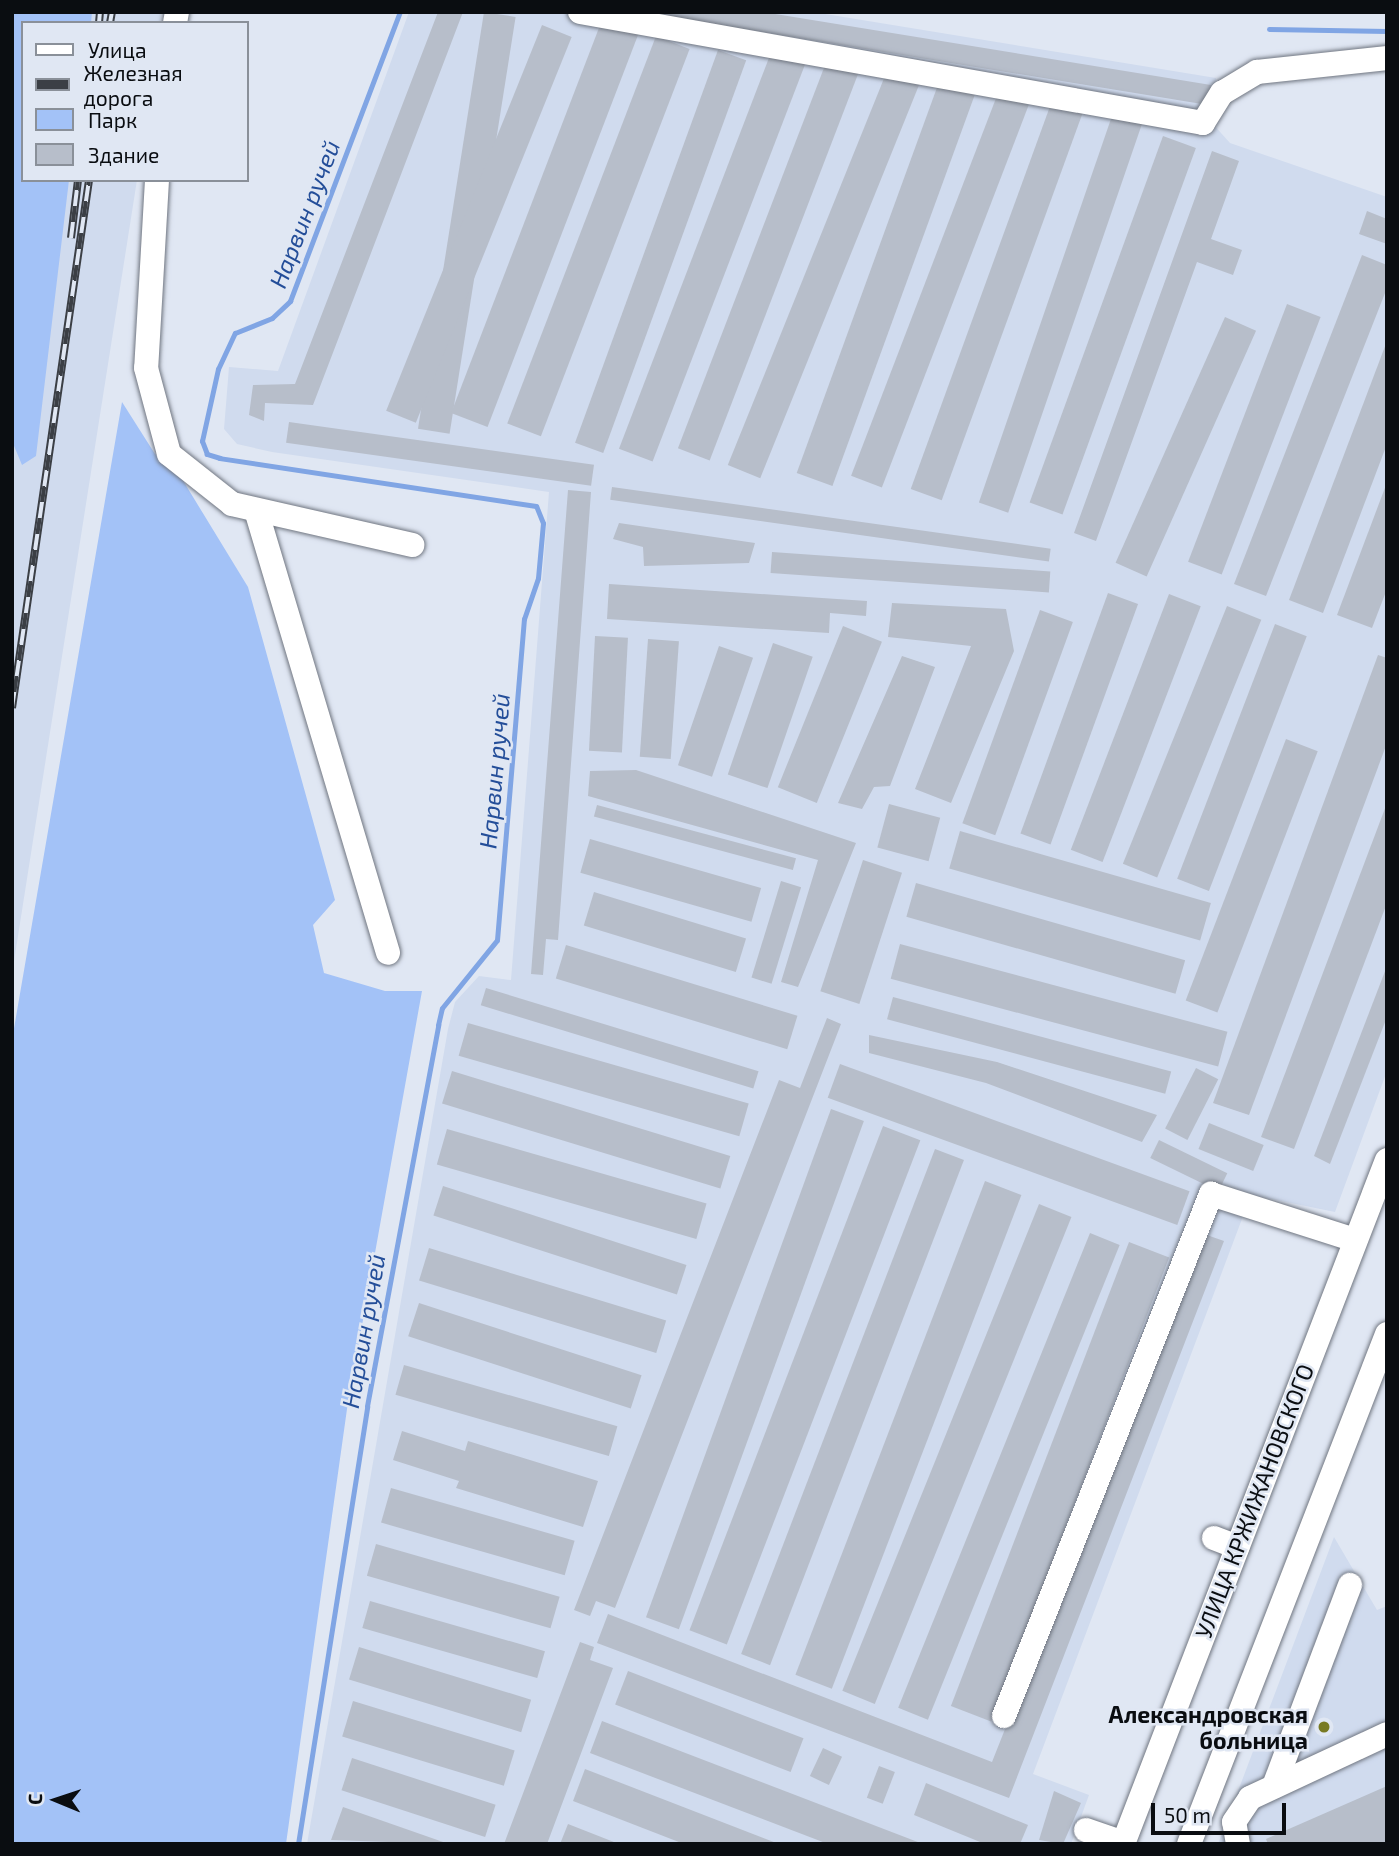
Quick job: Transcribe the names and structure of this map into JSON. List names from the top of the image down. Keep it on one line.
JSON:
{"streets":{"street":["УЛИЦА КРЖИЖАНОВСКОГО"]},"water":["Нарвин ручей"],"places":["Александровская больница"],"legend":["Улица","Железная дорога","Парк","Здание"],"scale_bar":"50 m","north":"left"}
